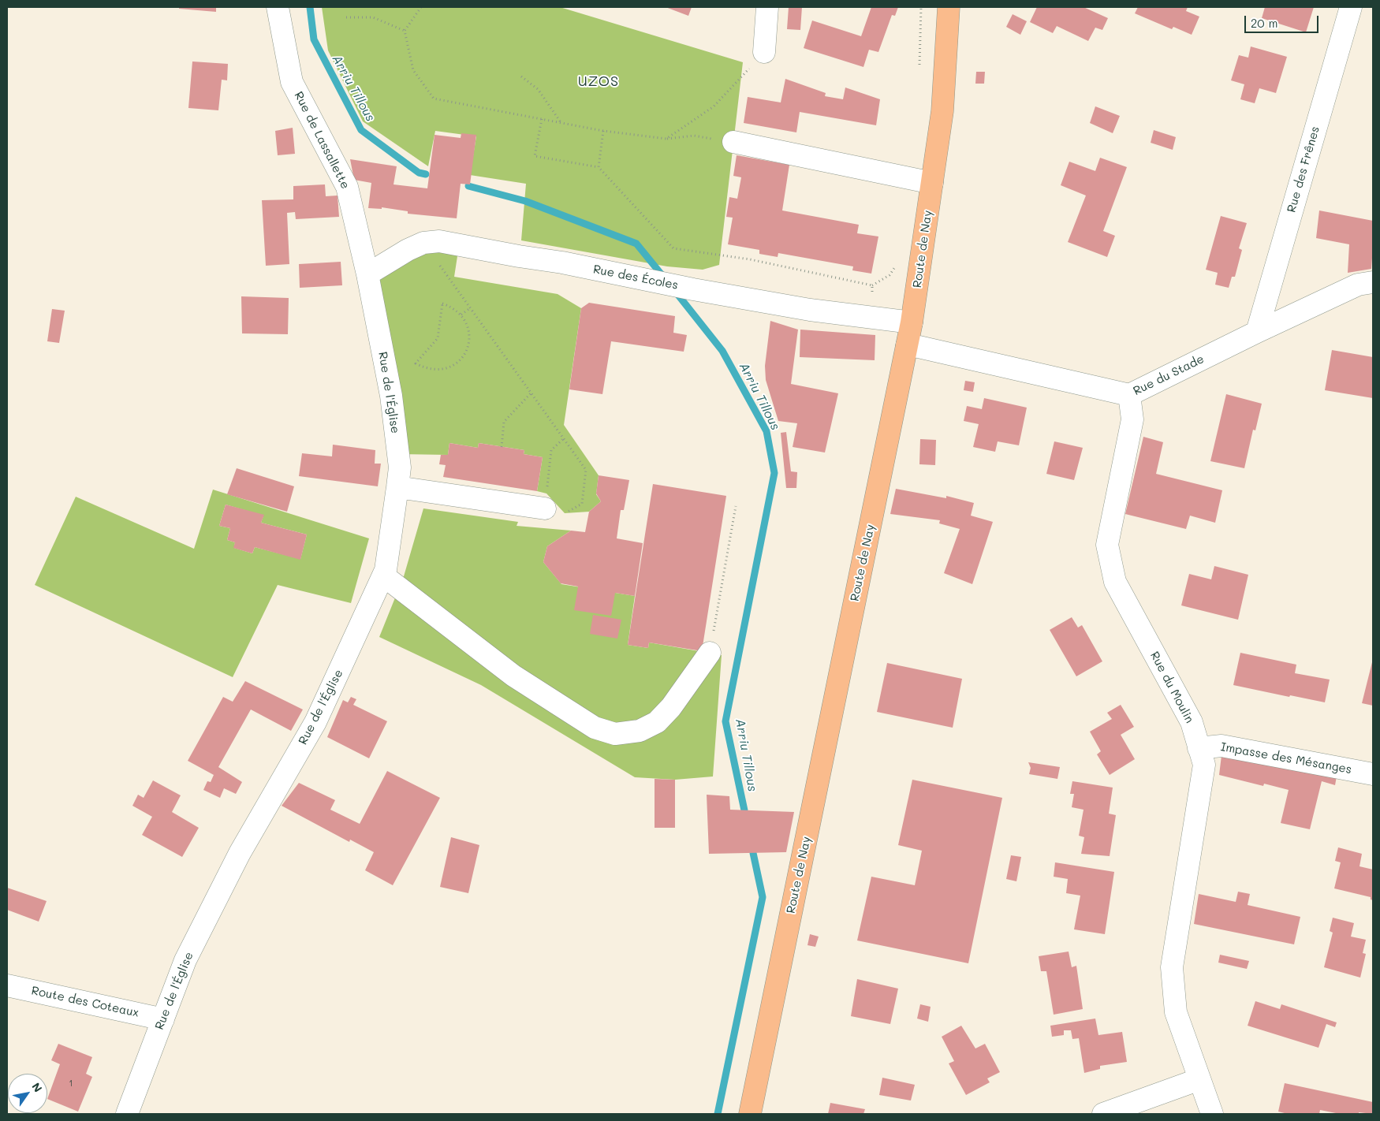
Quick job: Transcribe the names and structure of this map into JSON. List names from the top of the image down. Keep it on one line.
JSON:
{"streets":{"main road":["Route de Nay"],"street":["Rue de Lassallette","Rue des Frênes","Rue des Écoles","Rue du Stade","Rue de l'Église","Rue du Moulin","Impasse des Mésanges","Route des Coteaux"]},"crossings":[["Rue de Lassallette","Rue des Écoles"],["Rue de Lassallette","Rue de l'Église"],["Rue des Frênes","Rue du Stade"],["Route de Nay","Rue des Écoles"],["Route de Nay","Rue du Stade"],["Rue des Écoles","Rue de l'Église"],["Rue du Stade","Rue du Moulin"],["Rue de l'Église","Route des Coteaux"],["Rue du Moulin","Impasse des Mésanges"]],"districts":["UZOS"],"water":["Arriu Tillous"],"house_numbers":["1"],"scale_bar":"20 m","north":"top right"}
